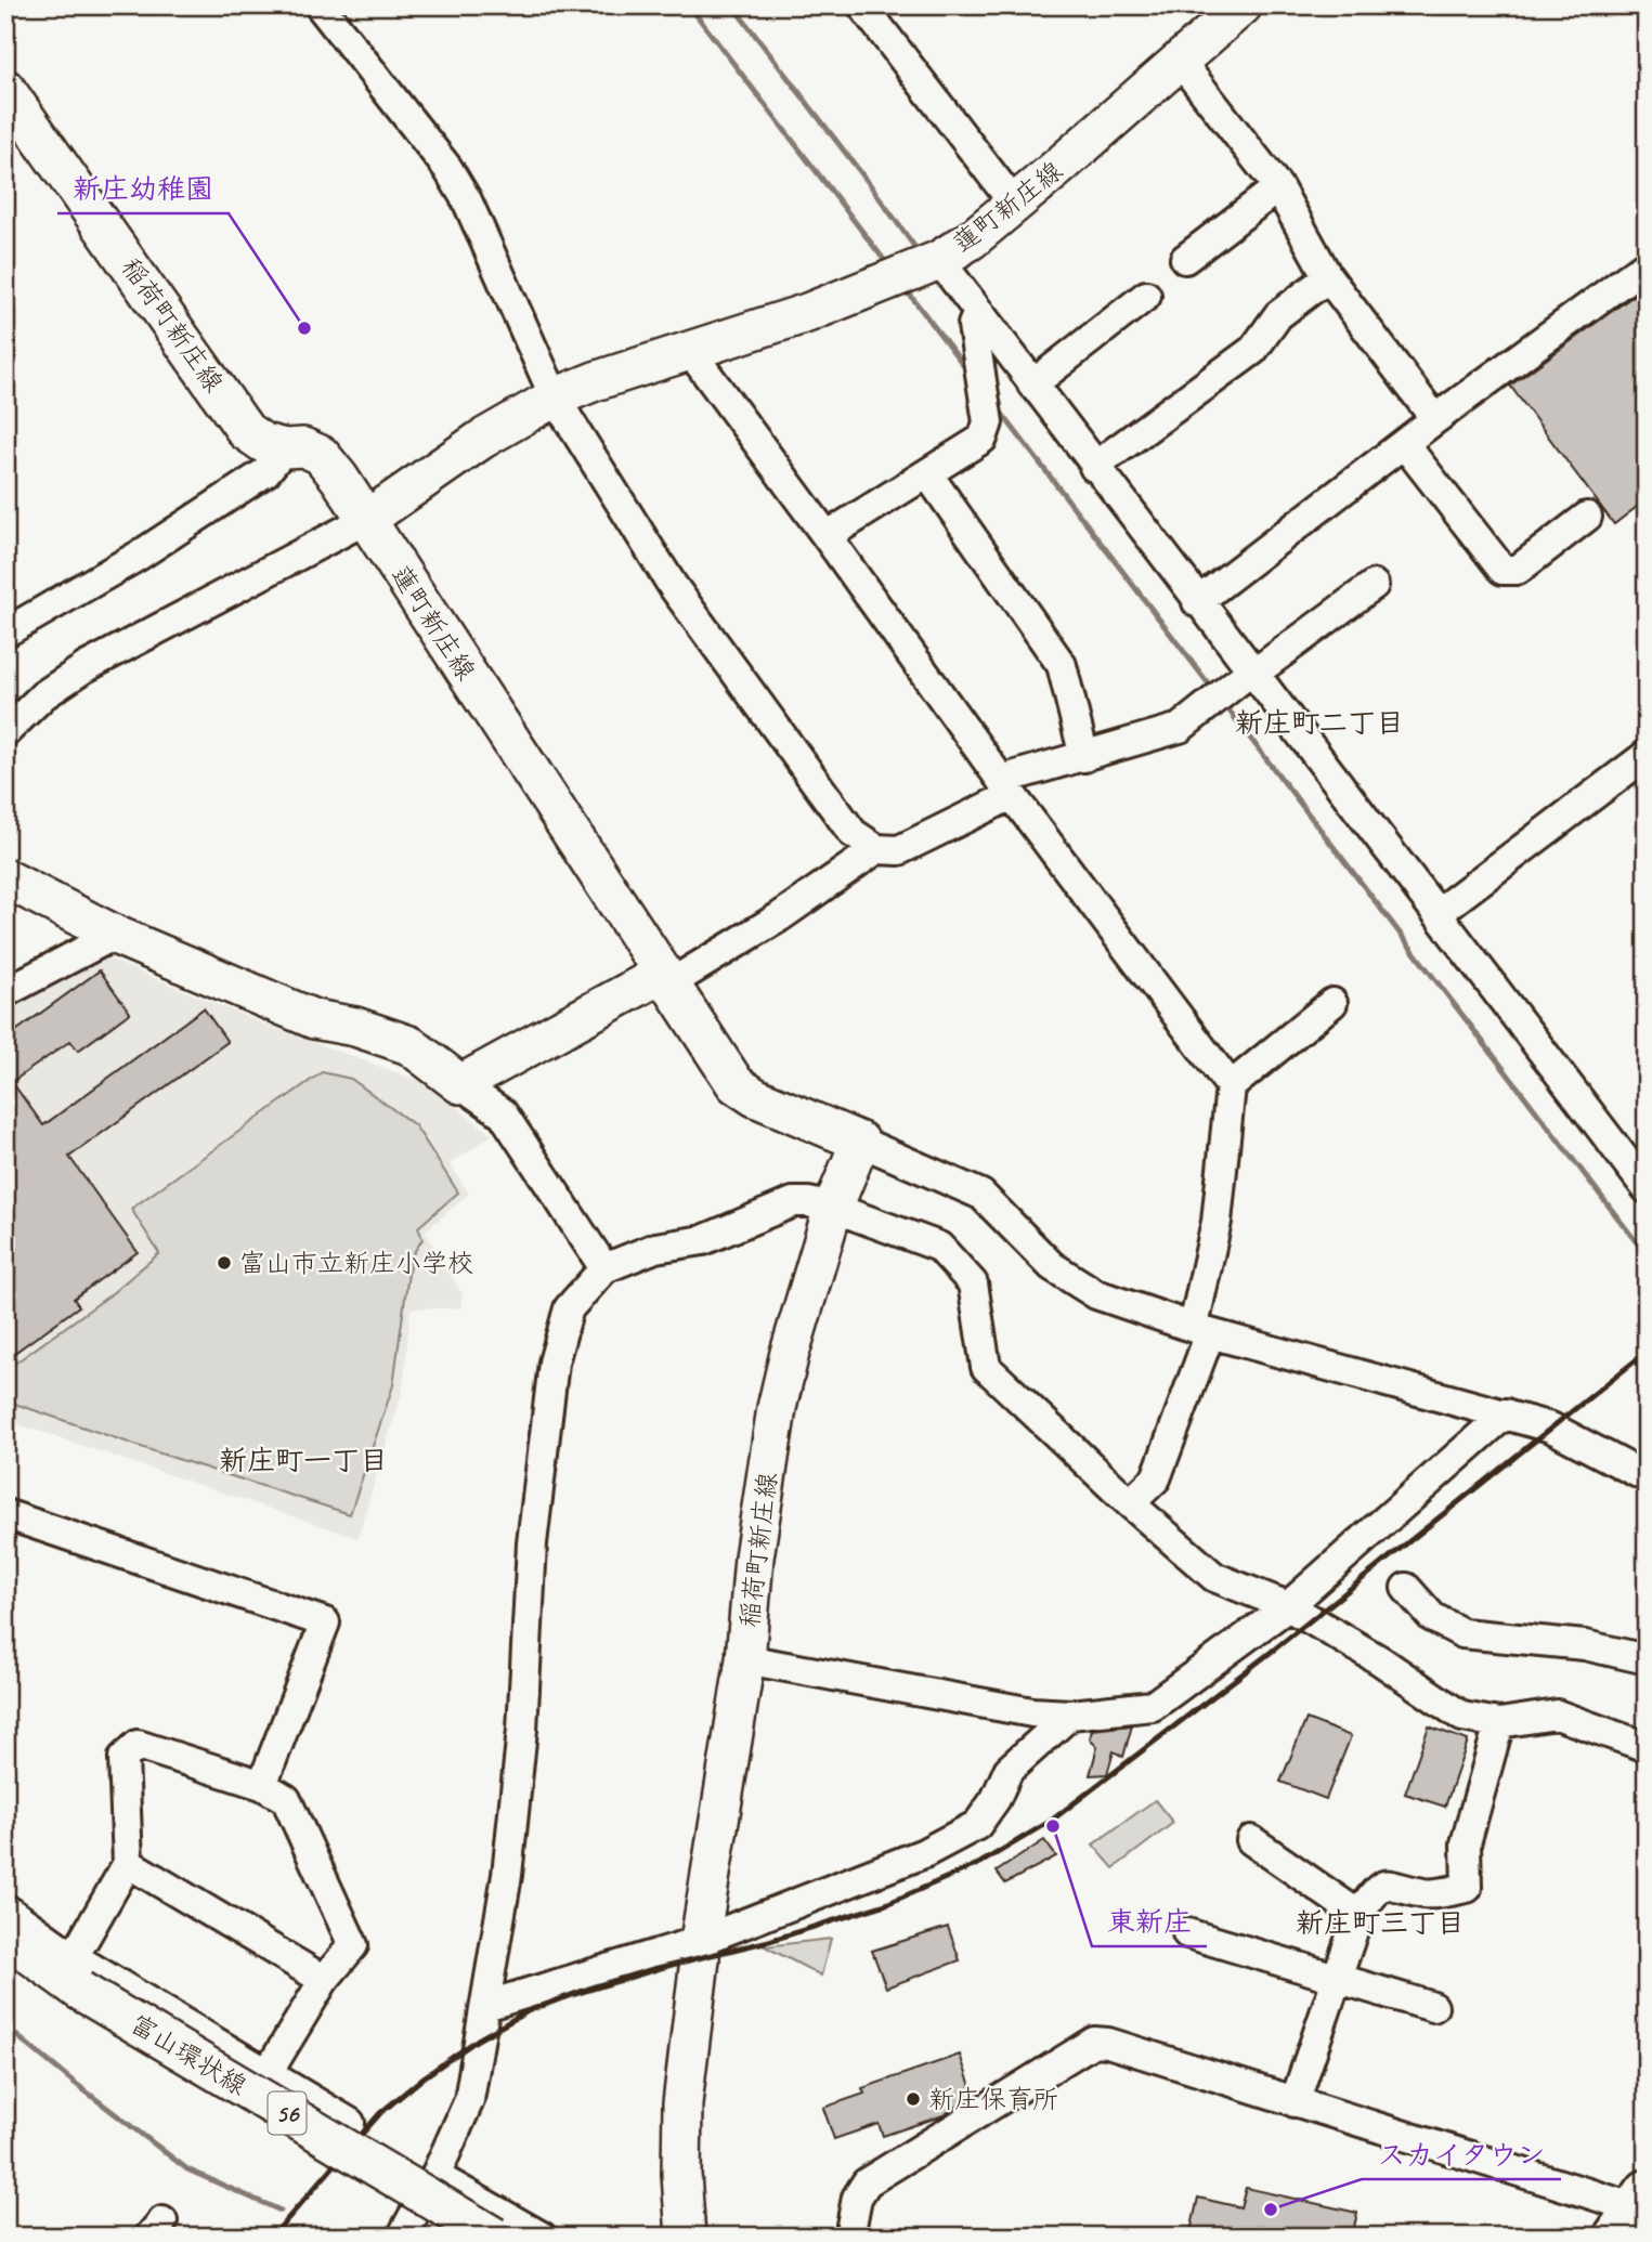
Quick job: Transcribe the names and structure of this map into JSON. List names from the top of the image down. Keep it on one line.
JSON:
{"streets":{"main road":["蓮町新庄線","稲荷町新庄線","富山環状線","56"]},"crossings":[["蓮町新庄線","稲荷町新庄線"]],"districts":["新庄町二丁目","新庄町一丁目","新庄町三丁目"],"places":["新庄幼稚園","富山市立新庄小学校","東新庄","新庄保育所","スカイタウン"]}
